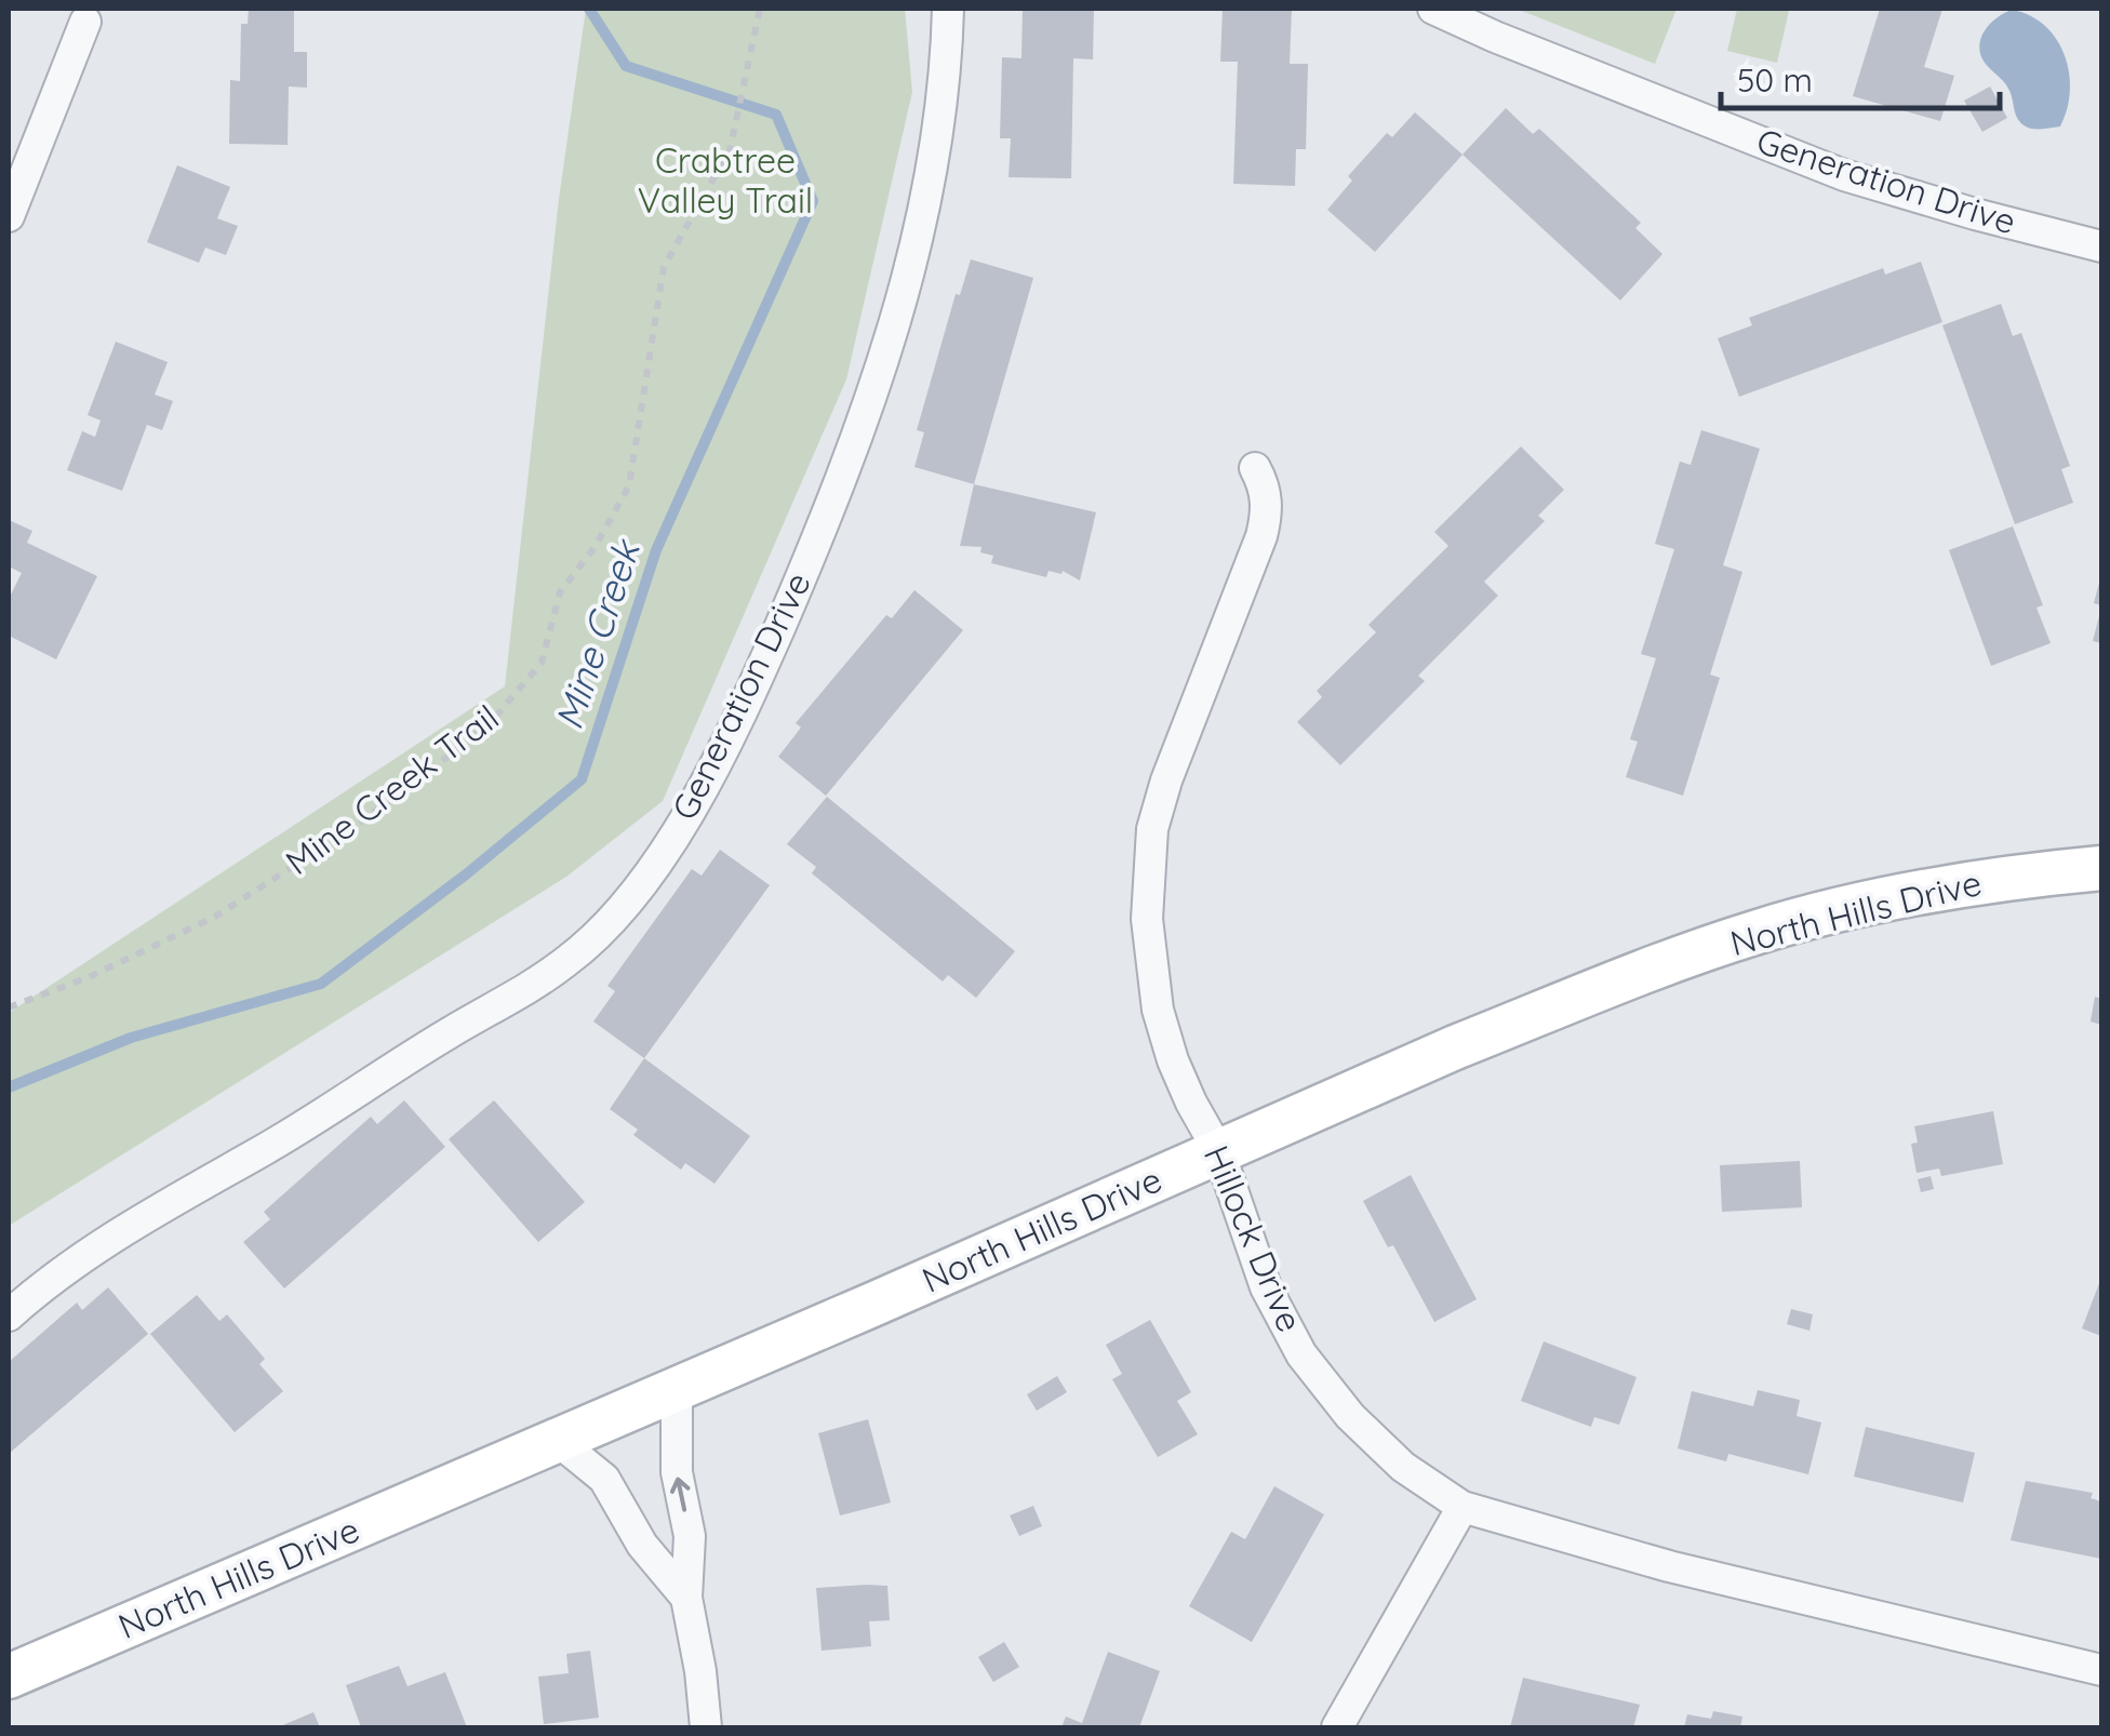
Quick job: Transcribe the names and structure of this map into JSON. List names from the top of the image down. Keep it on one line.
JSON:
{"streets":{"main road":["North Hills Drive"],"street":["Generation Drive","Hillock Drive"],"path":["Mine Creek Trail"]},"crossings":[["North Hills Drive","Hillock Drive"]],"water":["Mine Creek"],"parks":["Crabtree Valley Trail"],"scale_bar":"50 m"}
